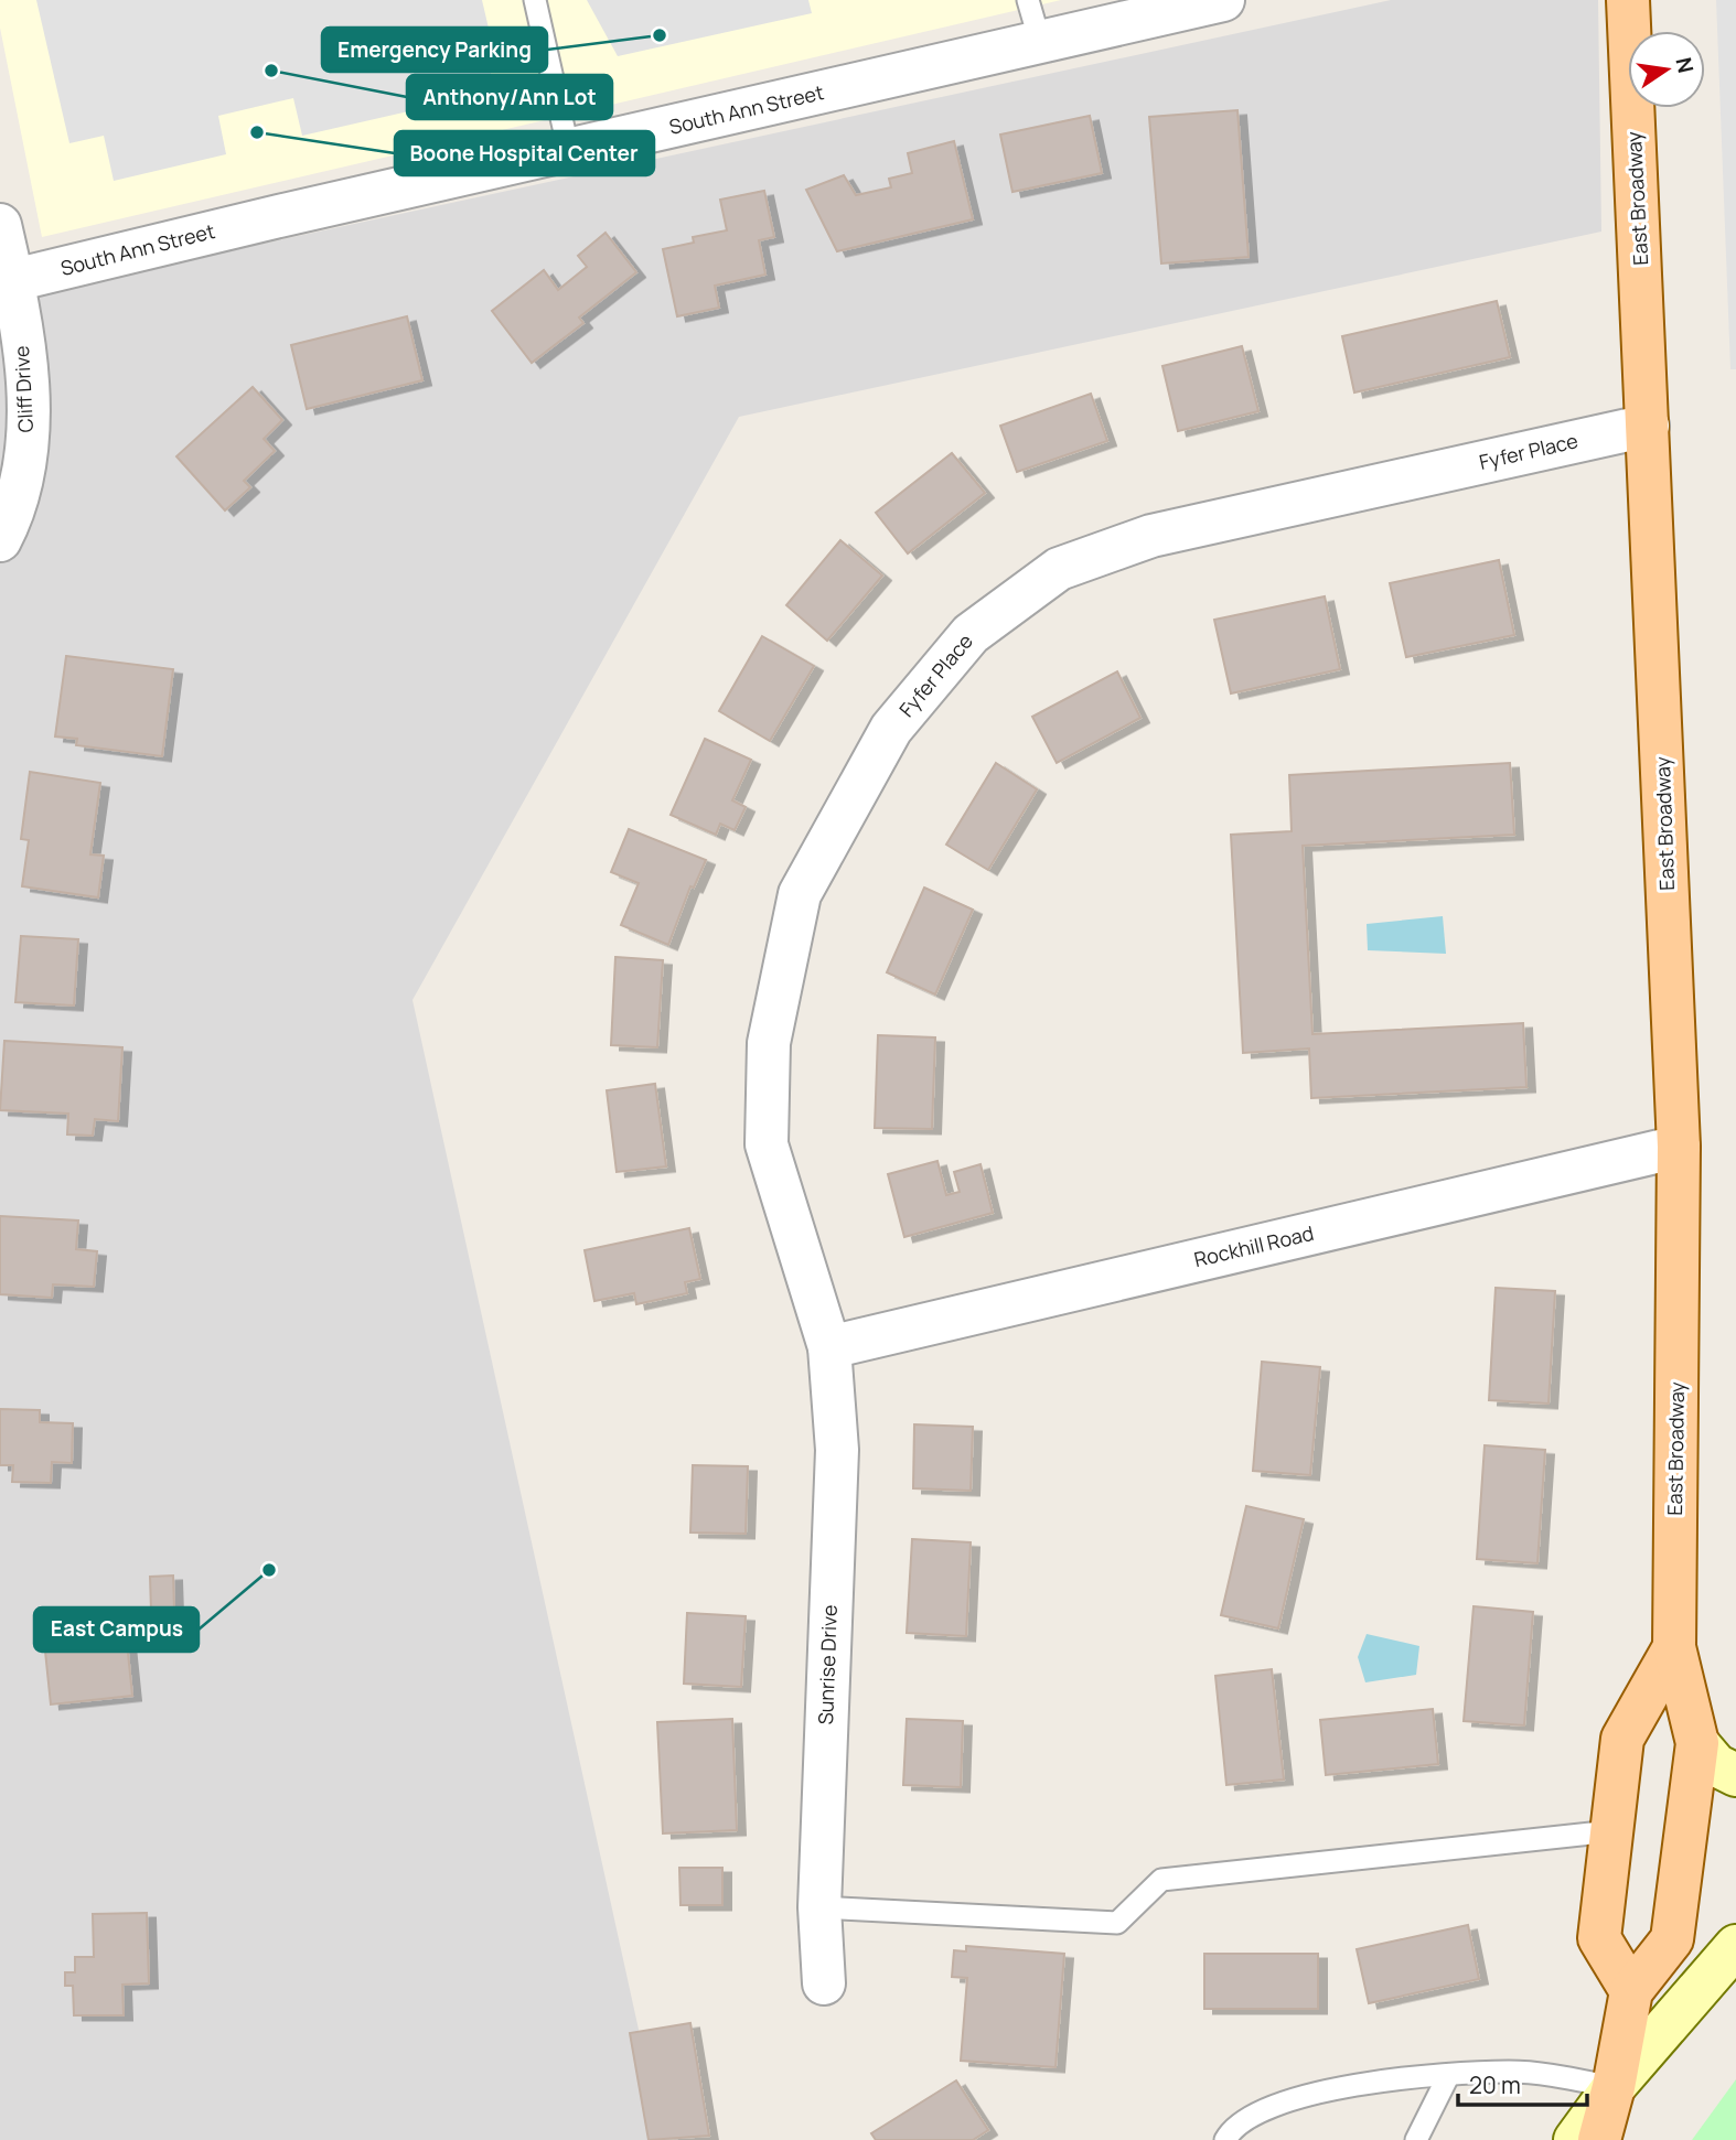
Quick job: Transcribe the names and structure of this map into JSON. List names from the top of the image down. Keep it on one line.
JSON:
{"streets":{"main road":["East Broadway"],"street":["South Ann Street","Cliff Drive","Fyfer Place","Rockhill Road","Sunrise Drive"]},"crossings":[["South Ann Street","Cliff Drive"],["East Broadway","Fyfer Place"],["East Broadway","Rockhill Road"],["Fyfer Place","Rockhill Road"],["Fyfer Place","Sunrise Drive"],["Rockhill Road","Sunrise Drive"]],"places":["Emergency Parking","Anthony/Ann Lot","Boone Hospital Center","East Campus"],"scale_bar":"20 m","north":"right"}
